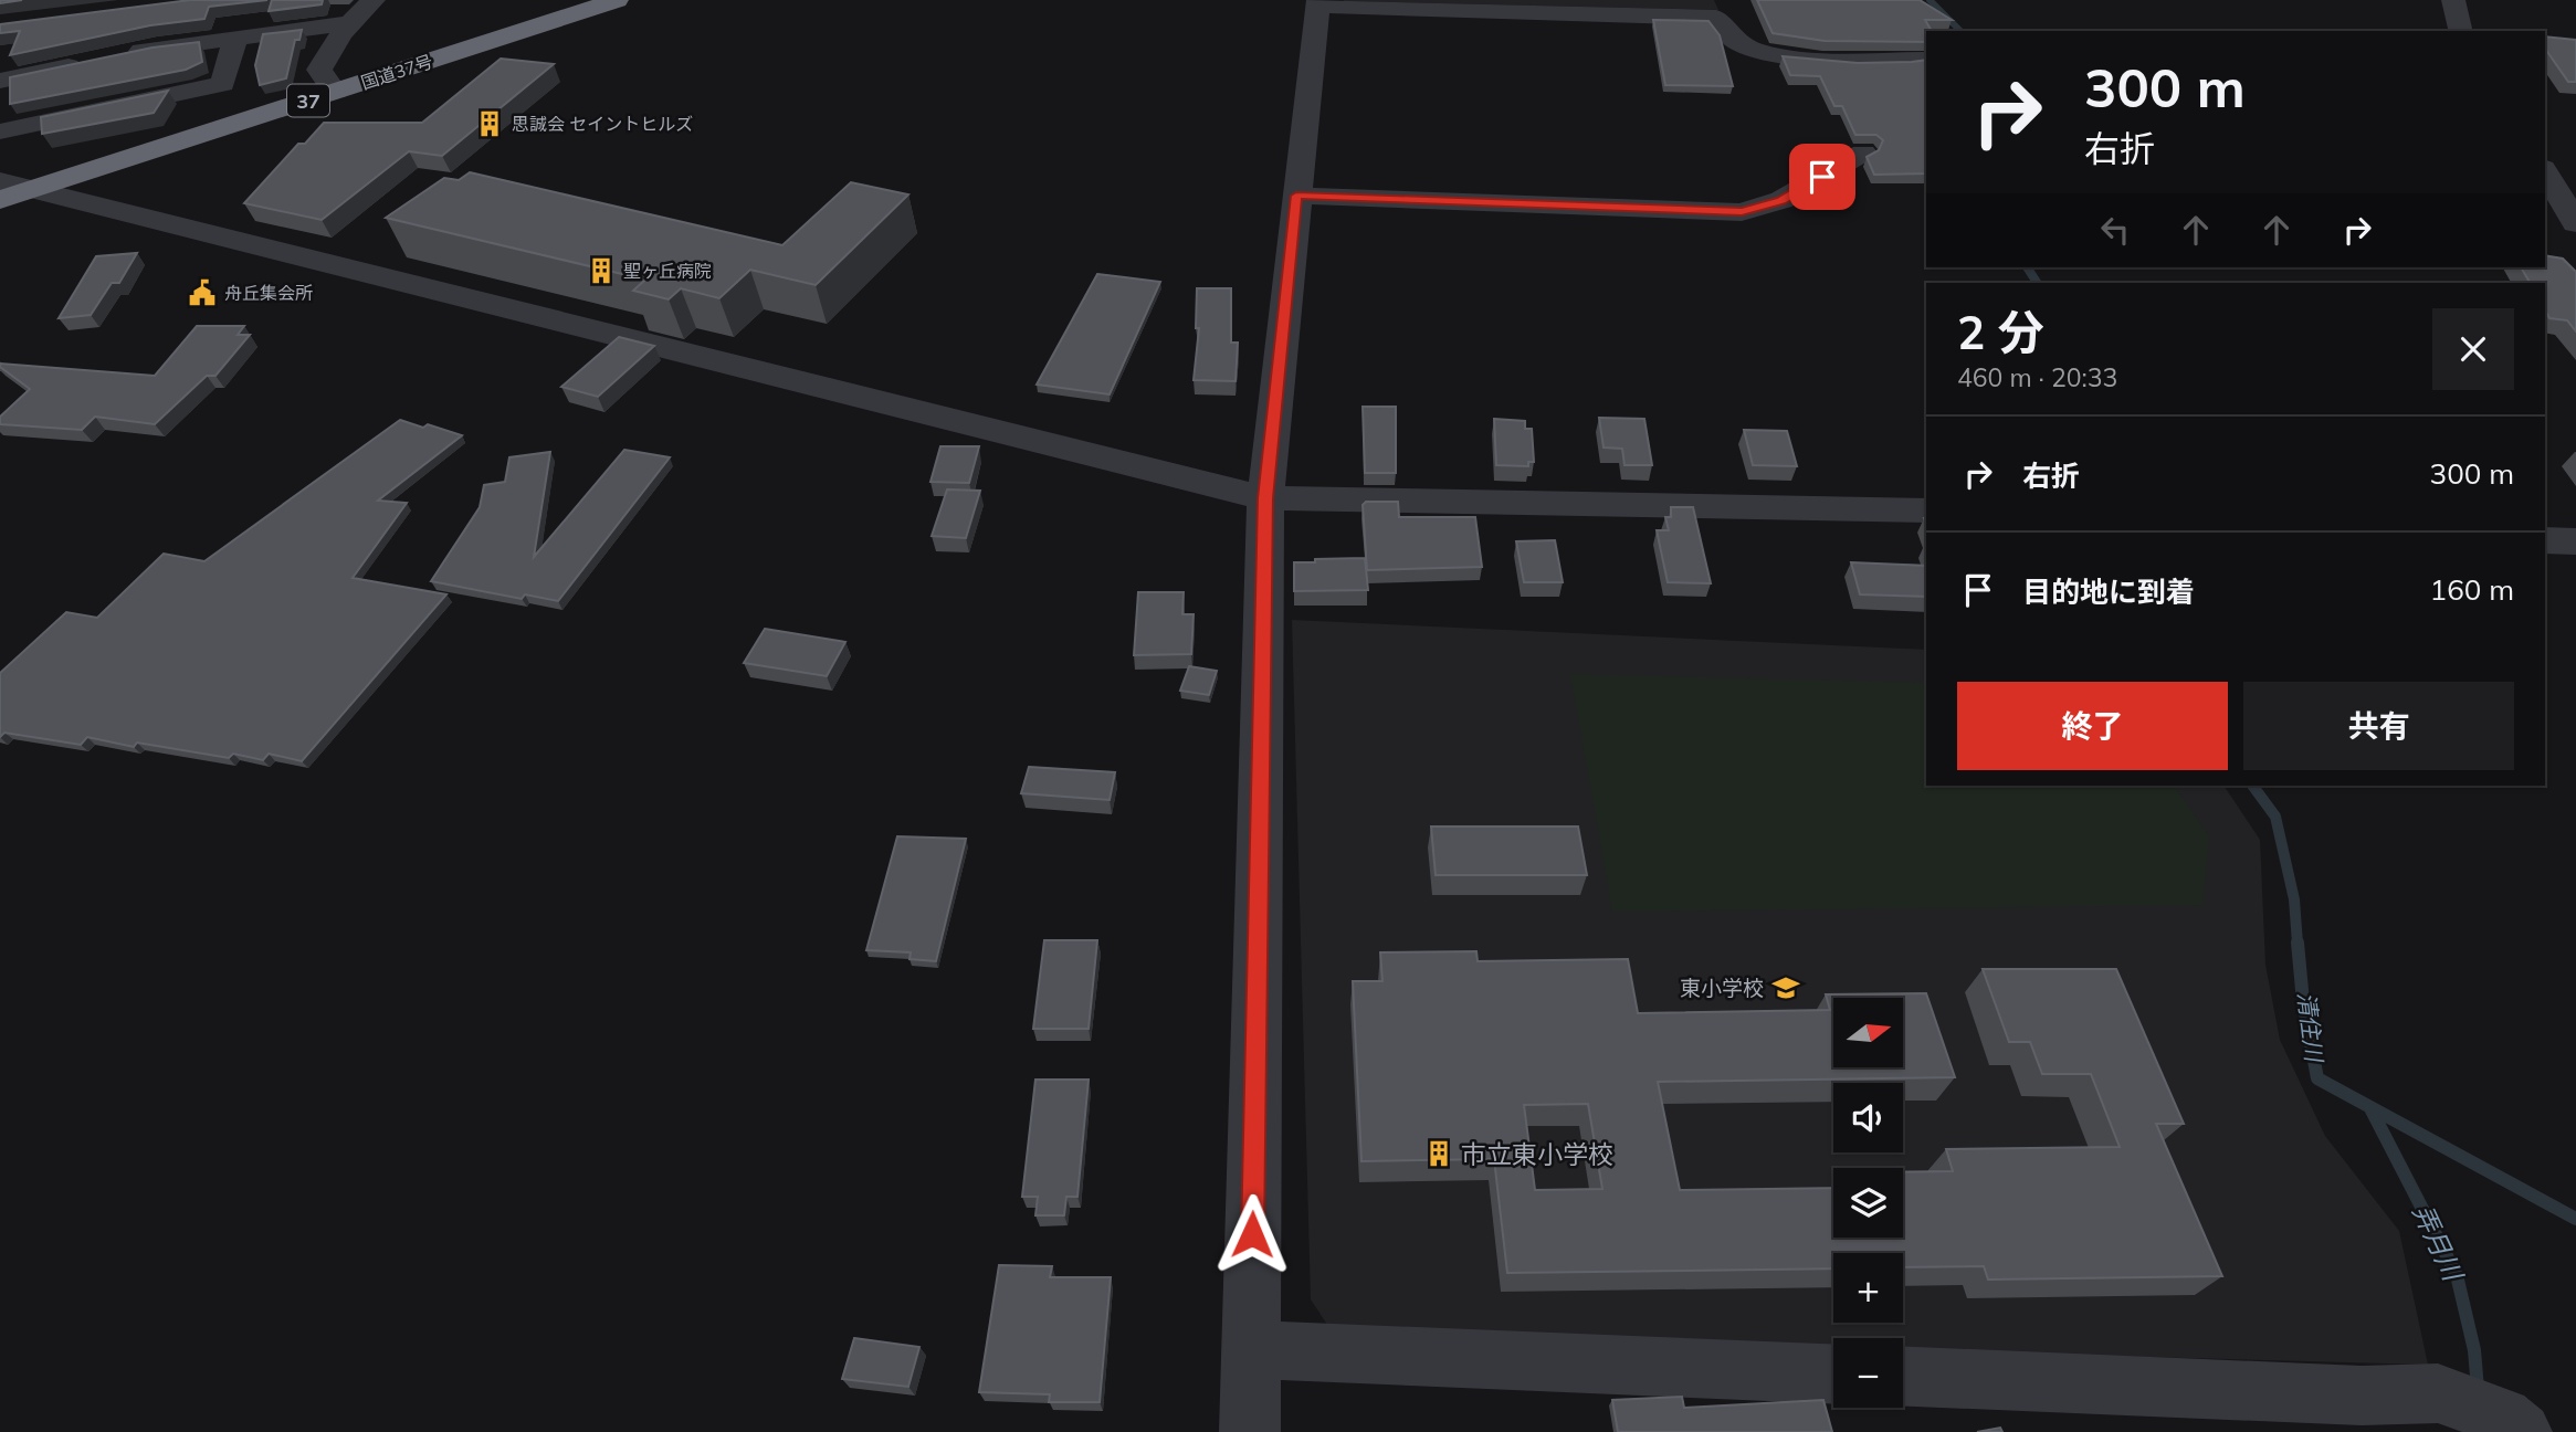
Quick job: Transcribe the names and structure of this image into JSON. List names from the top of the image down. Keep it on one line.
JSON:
{"streets":{"highway":["国道37号","37"]},"water":["清住川","弄月川"],"places":{"building":["思誠会 セイントヒルズ","聖ヶ丘病院","市立東小学校"],"public building":["舟丘集会所"],"school or university":["東小学校"]},"north":"right","page":{"turn":["300 m","右折"],"heading":["2 分","460 m · 20:33"],"list":[{"name":"右折","value":"300 m"},{"name":"目的地に到着","value":"160 m"}],"buttons":["終了","共有"],"map_buttons":["+","−"]}}
